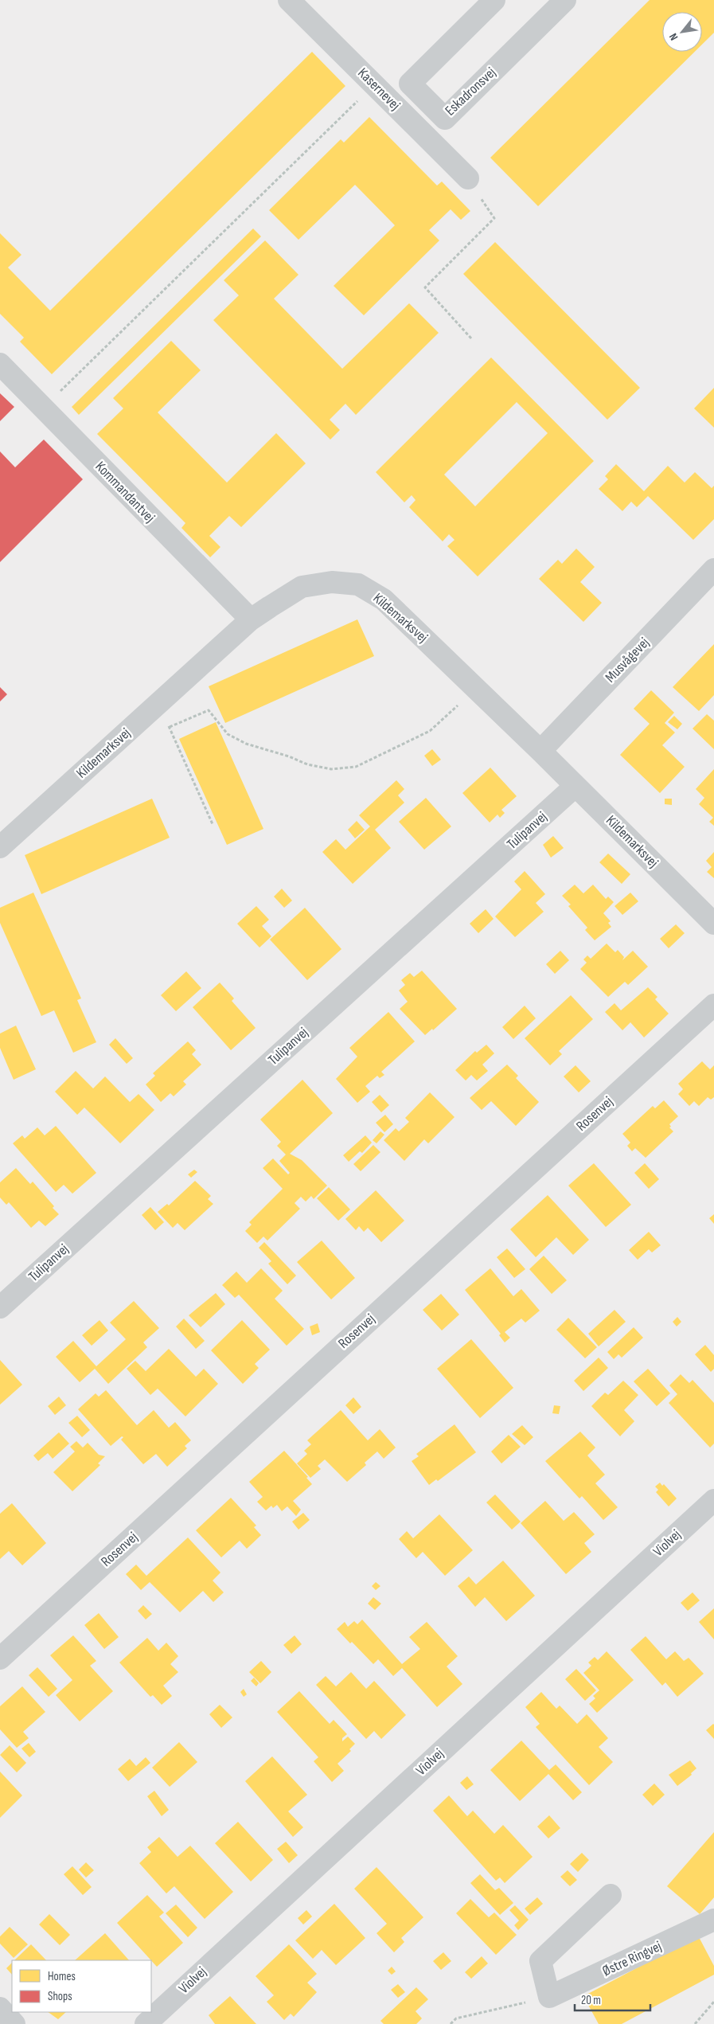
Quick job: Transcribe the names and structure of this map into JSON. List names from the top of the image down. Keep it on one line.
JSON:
{"streets":{"street":["Kasernevej","Eskadronsvej","Kommandantvej","Kildemarksvej","Musvågevej","Tulipanvej","Rosenvej","Violvej","Østre Ringvej"]},"crossings":[["Kommandantvej","Kildemarksvej"],["Kildemarksvej","Musvågevej"],["Kildemarksvej","Tulipanvej"]],"legend":["Homes","Shops"],"scale_bar":"20 m","north":"bottom left"}
